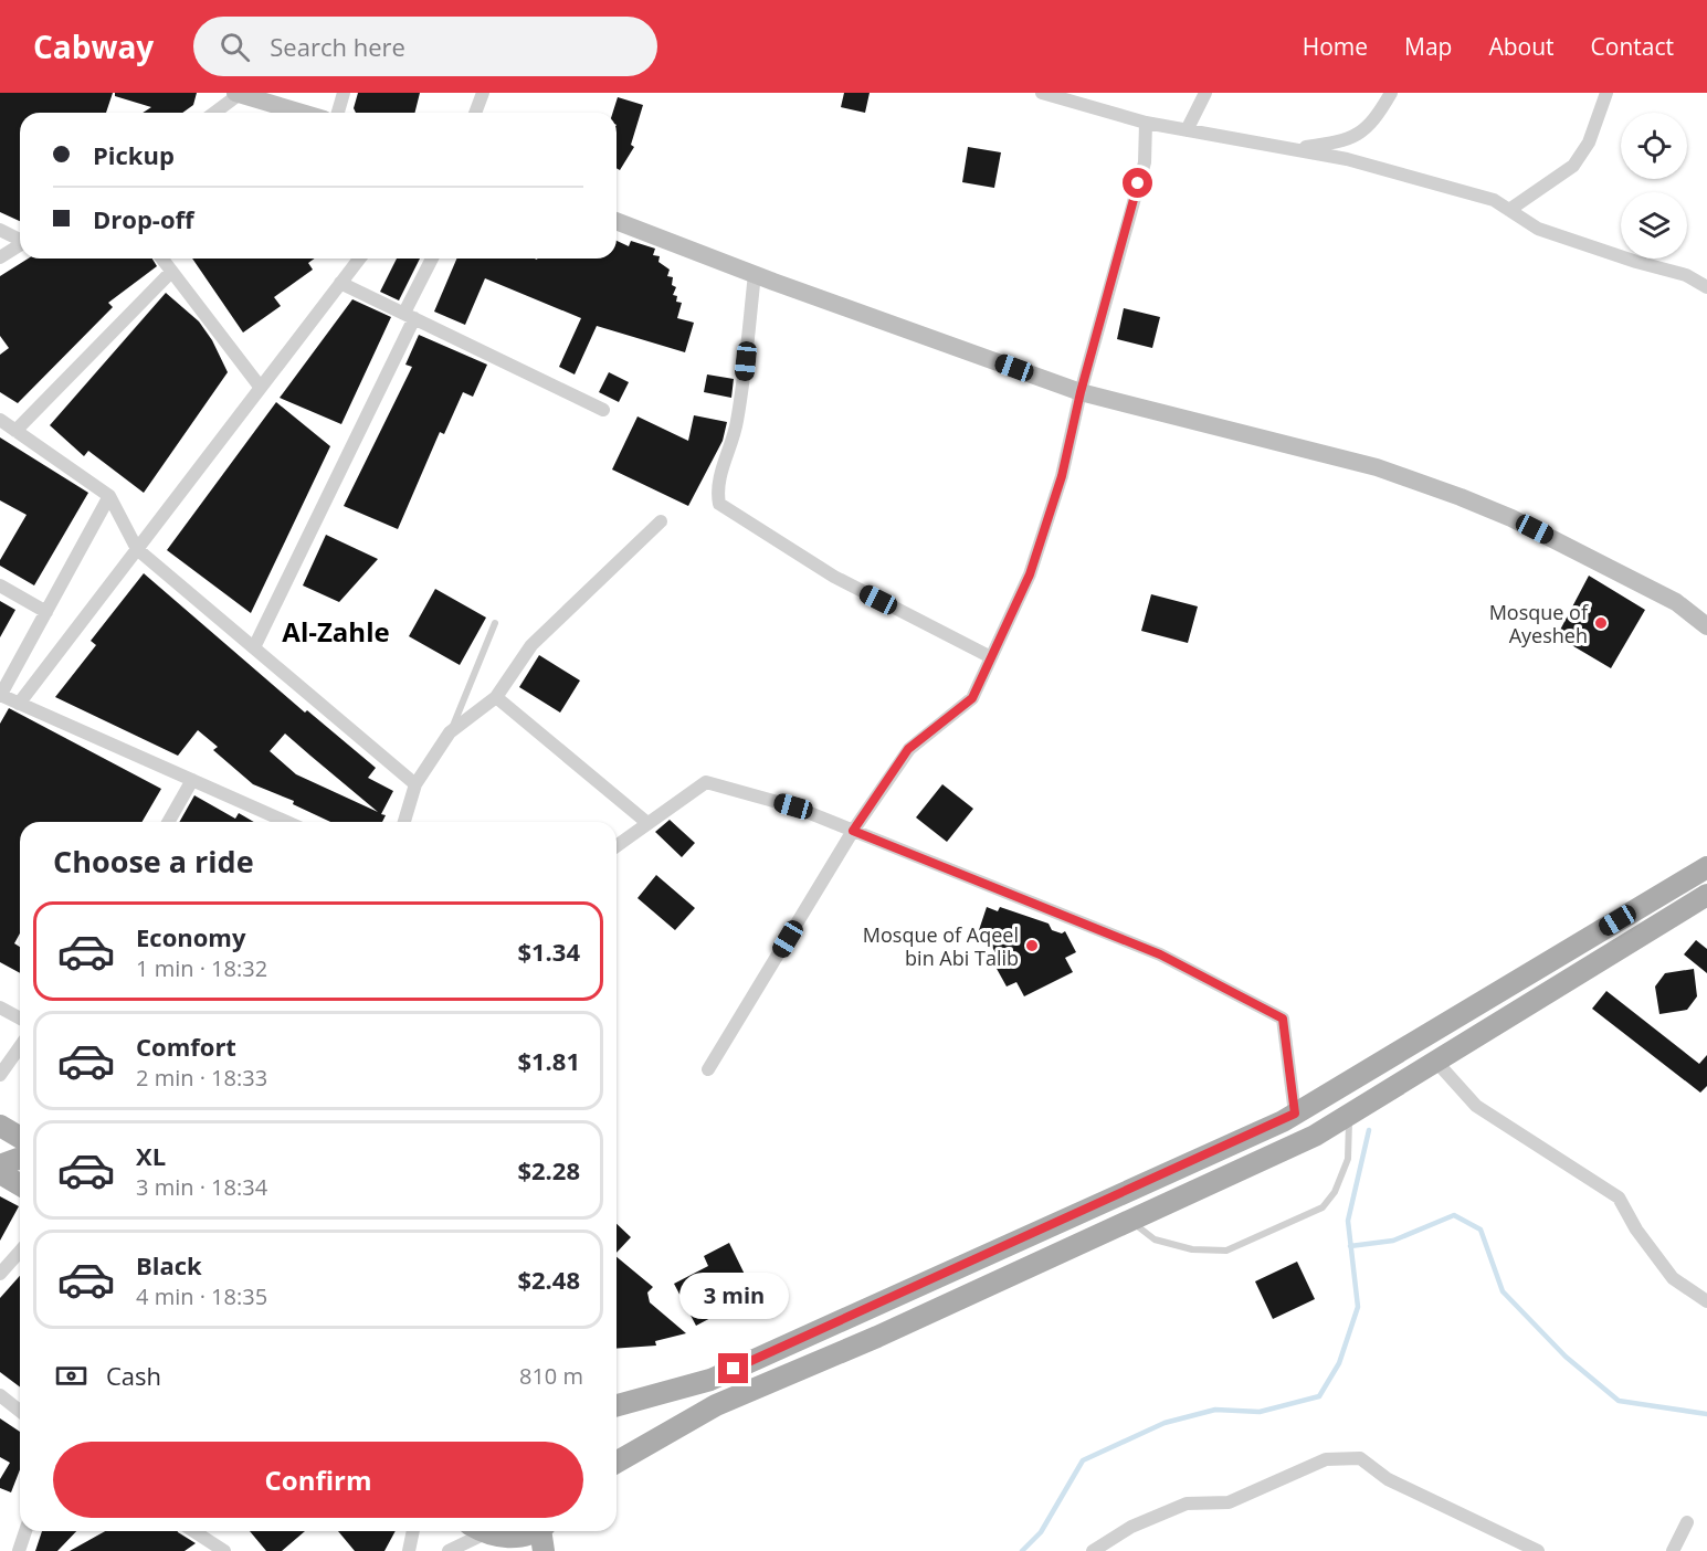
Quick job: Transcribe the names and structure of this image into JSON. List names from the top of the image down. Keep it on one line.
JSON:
{"districts":["Al-Zahle"],"places":["Mosque of Ayesheh","Mosque of Aqeel bin Abi Talib"],"page":{"header":"Cabway","search":"Search here","nav":["Home","Map","About","Contact"],"banner":["Pickup","Drop-off"],"heading":"Choose a ride","list":[{"name":"Economy","note":"1 min · 18:32","value":"$1.34"},{"name":"Comfort","note":"2 min · 18:33","value":"$1.81"},{"name":"XL","note":"3 min · 18:34","value":"$2.28"},{"name":"Black","note":"4 min · 18:35","value":"$2.48"}],"bubble":"3 min","pay":["Cash","810 m"],"buttons":"Confirm"}}
